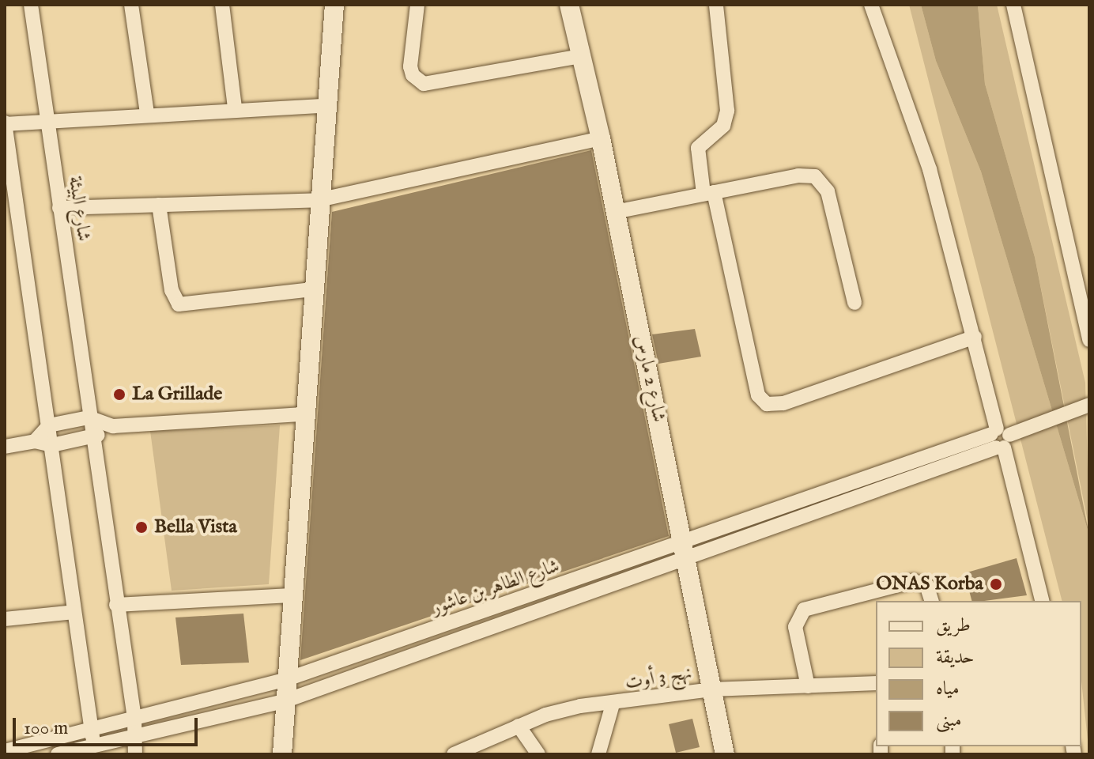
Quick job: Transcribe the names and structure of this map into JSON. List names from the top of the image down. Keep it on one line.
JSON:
{"streets":{"street":["شارع البيئة","شارع 2 مارس","شارع الطاهر بن عاشور","نهج 3 أوت"]},"crossings":[["شارع البيئة","شارع الطاهر بن عاشور"],["شارع 2 مارس","شارع الطاهر بن عاشور"],["شارع 2 مارس","نهج 3 أوت"]],"places":["La Grillade","Bella Vista","ONAS Korba"],"legend":["طريق","حديقة","مياه","مبنى"],"scale_bar":"100 m"}
